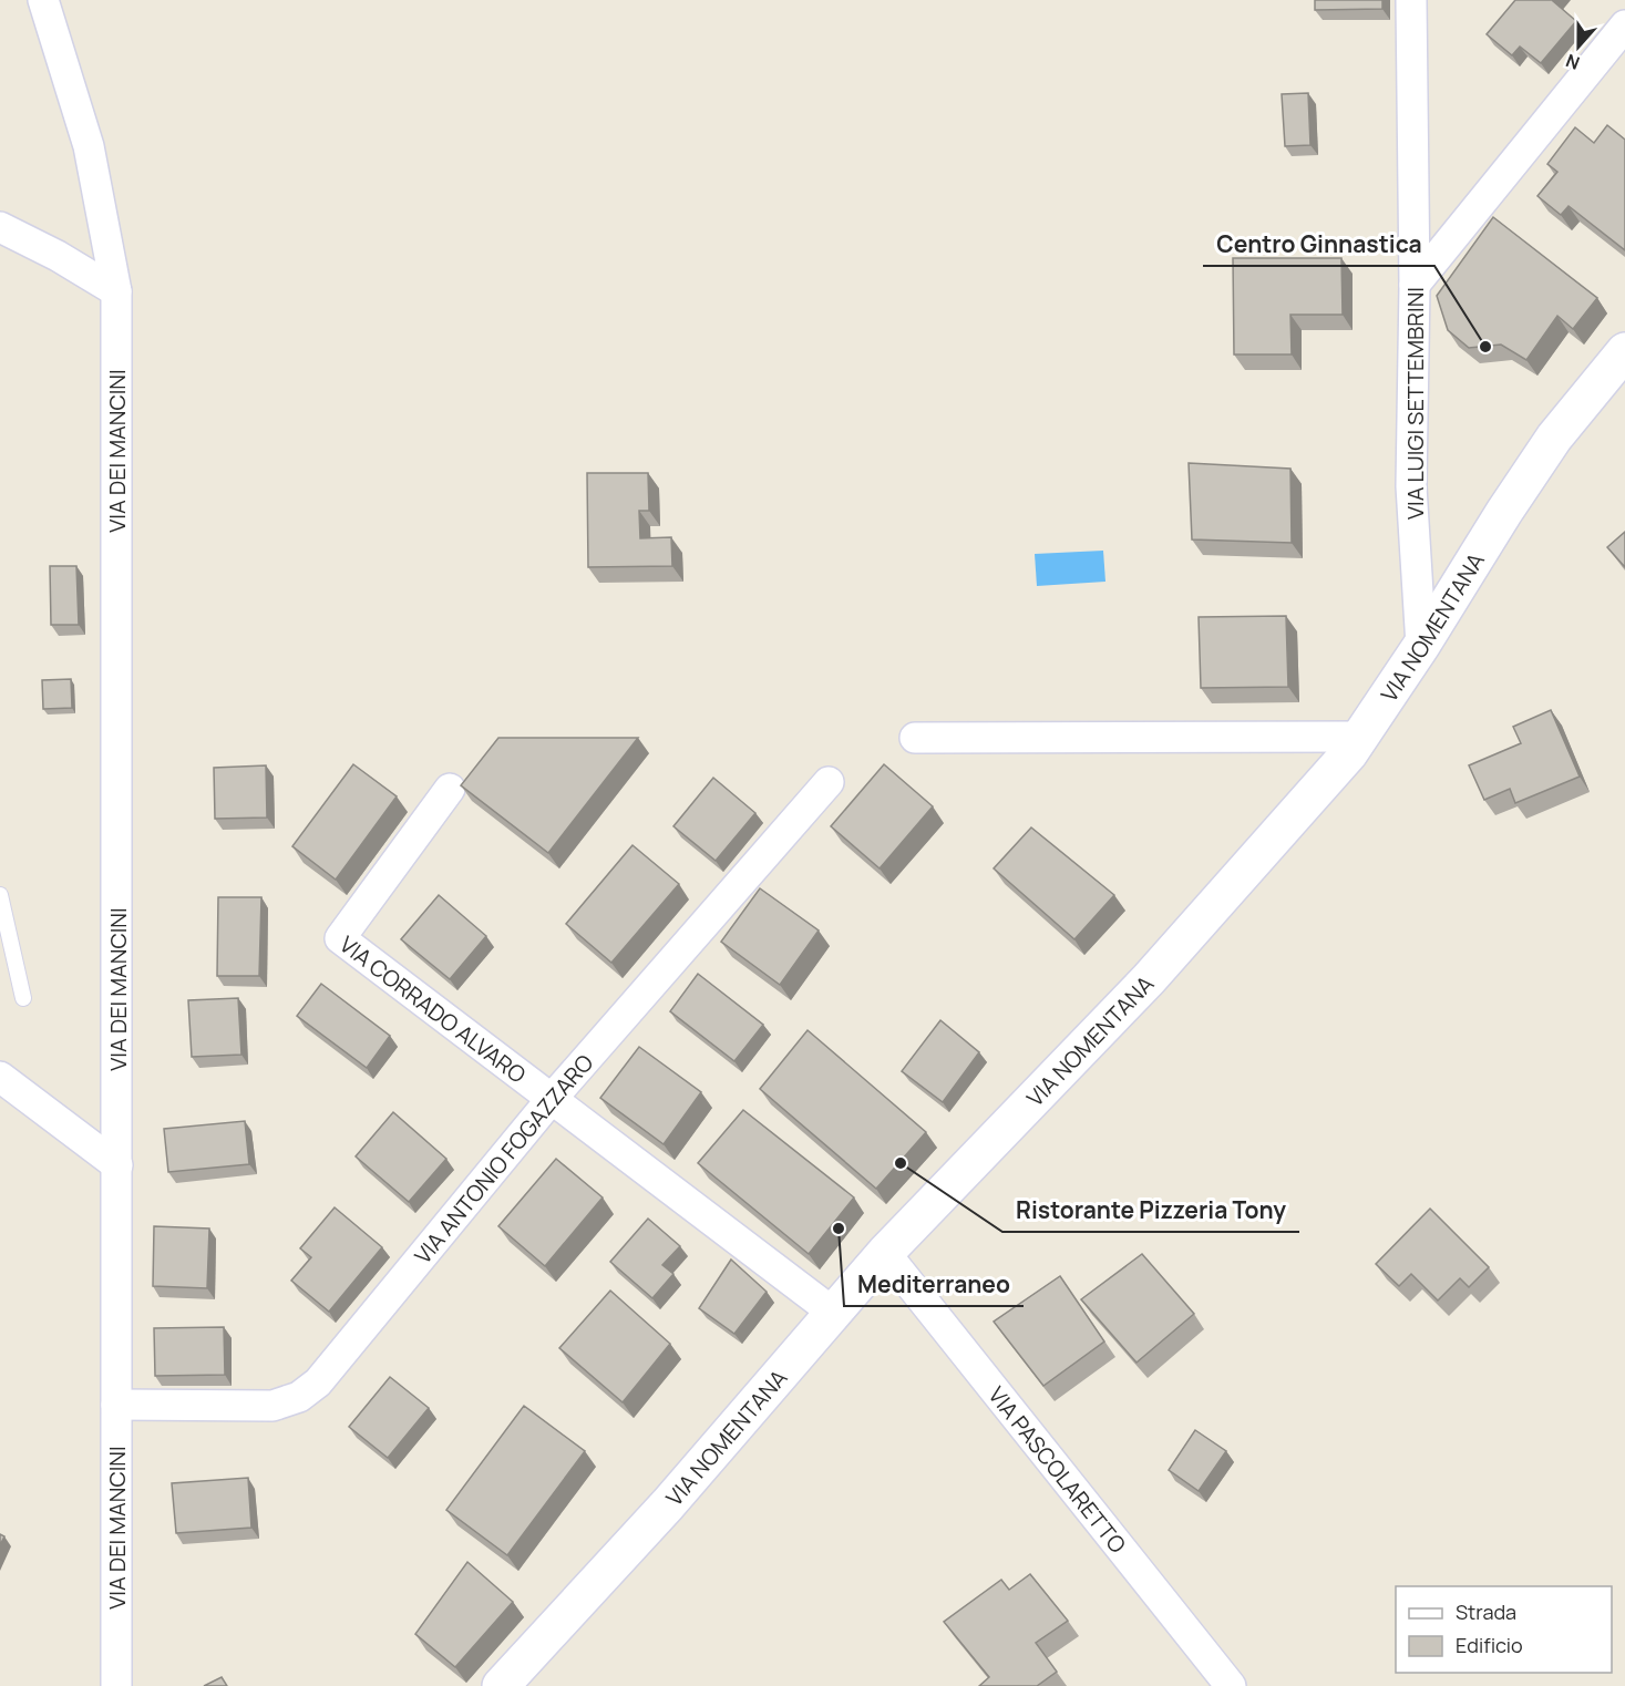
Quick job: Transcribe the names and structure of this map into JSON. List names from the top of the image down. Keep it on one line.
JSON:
{"streets":{"main road":["VIA NOMENTANA"],"street":["VIA LUIGI SETTEMBRINI","VIA DEI MANCINI","VIA CORRADO ALVARO","VIA ANTONIO FOGAZZARO","VIA PASCOLARETTO"]},"crossings":[["VIA LUIGI SETTEMBRINI","VIA NOMENTANA"],["VIA DEI MANCINI","VIA ANTONIO FOGAZZARO"],["VIA NOMENTANA","VIA CORRADO ALVARO"],["VIA NOMENTANA","VIA PASCOLARETTO"],["VIA CORRADO ALVARO","VIA ANTONIO FOGAZZARO"]],"places":["Centro Ginnastica","Ristorante Pizzeria Tony","Mediterraneo"],"legend":["Strada","Edificio"],"north":"bottom"}
